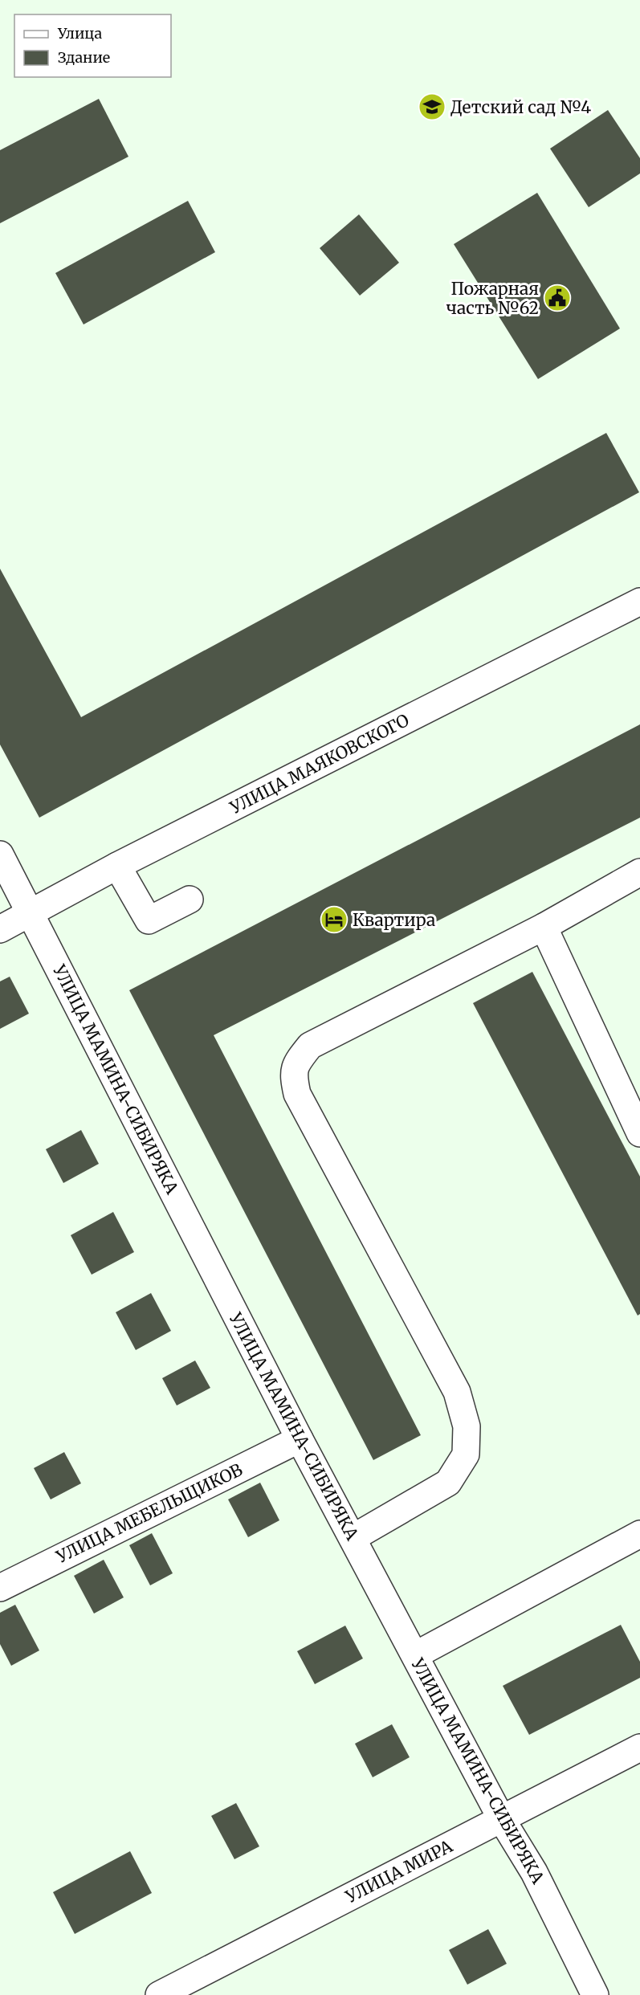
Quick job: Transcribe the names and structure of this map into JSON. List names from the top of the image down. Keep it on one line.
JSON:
{"streets":{"street":["УЛИЦА МАЯКОВСКОГО","УЛИЦА МАМИНА-СИБИРЯКА","УЛИЦА МЕБЕЛЬЩИКОВ","УЛИЦА МИРА"]},"crossings":[["УЛИЦА МАЯКОВСКОГО","УЛИЦА МАМИНА-СИБИРЯКА"],["УЛИЦА МАМИНА-СИБИРЯКА","УЛИЦА МЕБЕЛЬЩИКОВ"],["УЛИЦА МАМИНА-СИБИРЯКА","УЛИЦА МИРА"]],"places":{"school or university":["Детский сад №4"],"public building":["Пожарная часть №62"],"hotel":["Квартира"]},"legend":["Улица","Здание"]}
